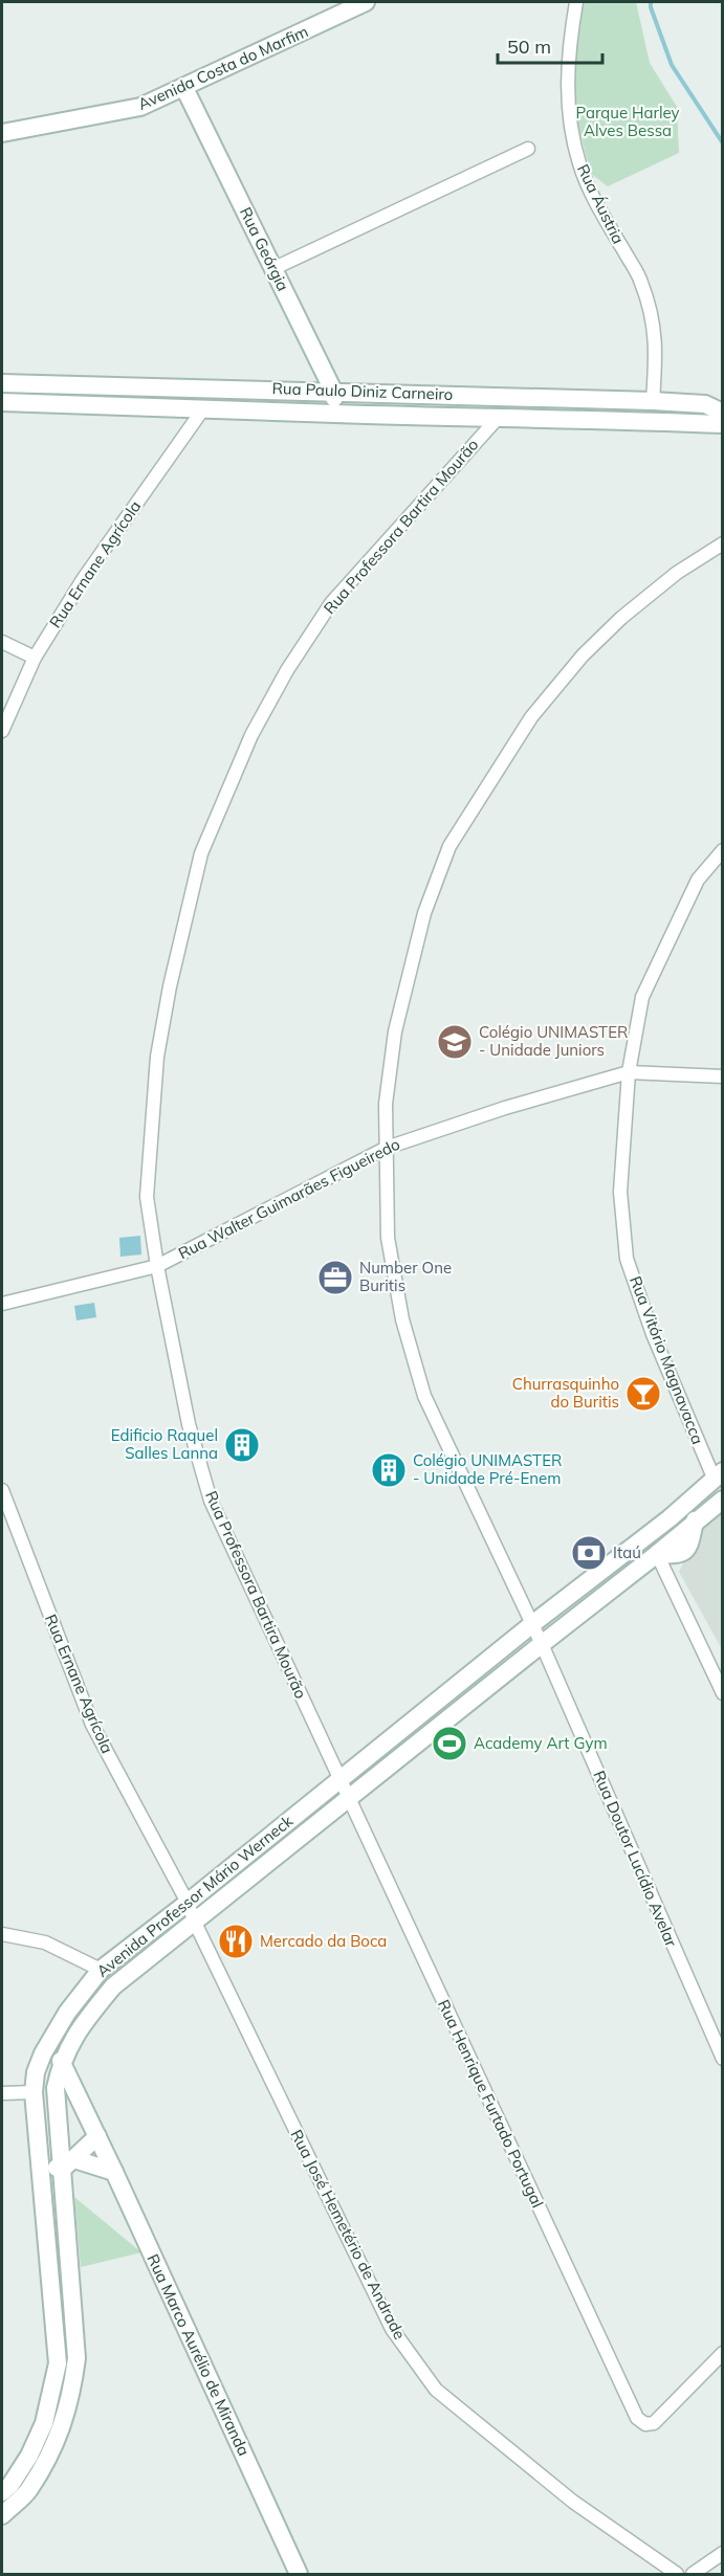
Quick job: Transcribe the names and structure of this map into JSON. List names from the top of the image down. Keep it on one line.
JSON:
{"streets":{"street":["Avenida Costa do Marfim","Rua Áustria","Rua Geórgia","Rua Paulo Diniz Carneiro","Rua Professora Bartira Mourão","Rua Ernane Agrícola","Rua Walter Guimarães Figueiredo","Rua Vitório Magnavacca","Rua Doutor Lucídio Avelar","Avenida Professor Mário Werneck","Rua Henrique Furtado Portugal","Rua José Hemetério de Andrade","Rua Marco Aurélio de Miranda"]},"crossings":[["Avenida Costa do Marfim","Rua Geórgia"],["Rua Áustria","Rua Paulo Diniz Carneiro"],["Rua Geórgia","Rua Paulo Diniz Carneiro"],["Rua Paulo Diniz Carneiro","Rua Professora Bartira Mourão"],["Rua Paulo Diniz Carneiro","Rua Ernane Agrícola"],["Rua Professora Bartira Mourão","Rua Walter Guimarães Figueiredo"],["Rua Professora Bartira Mourão","Avenida Professor Mário Werneck"],["Rua Professora Bartira Mourão","Rua Henrique Furtado Portugal"],["Rua Ernane Agrícola","Avenida Professor Mário Werneck"],["Rua Ernane Agrícola","Rua José Hemetério de Andrade"],["Rua Walter Guimarães Figueiredo","Rua Vitório Magnavacca"],["Rua Walter Guimarães Figueiredo","Rua Doutor Lucídio Avelar"],["Rua Vitório Magnavacca","Avenida Professor Mário Werneck"],["Rua Doutor Lucídio Avelar","Avenida Professor Mário Werneck"],["Avenida Professor Mário Werneck","Rua Henrique Furtado Portugal"],["Avenida Professor Mário Werneck","Rua José Hemetério de Andrade"],["Avenida Professor Mário Werneck","Rua Marco Aurélio de Miranda"]],"parks":["Parque Harley Alves Bessa"],"places":{"school or university":["Colégio UNIMASTER - Unidade Juniors"],"office":["Number One Buritis"],"bar":["Churrasquinho do Buritis"],"building":["Edificio Raquel Salles Lanna","Colégio UNIMASTER - Unidade Pré-Enem"],"bank":["Itaú"],"sports":["Academy Art Gym"],"restaurant":["Mercado da Boca"]},"scale_bar":"50 m"}
